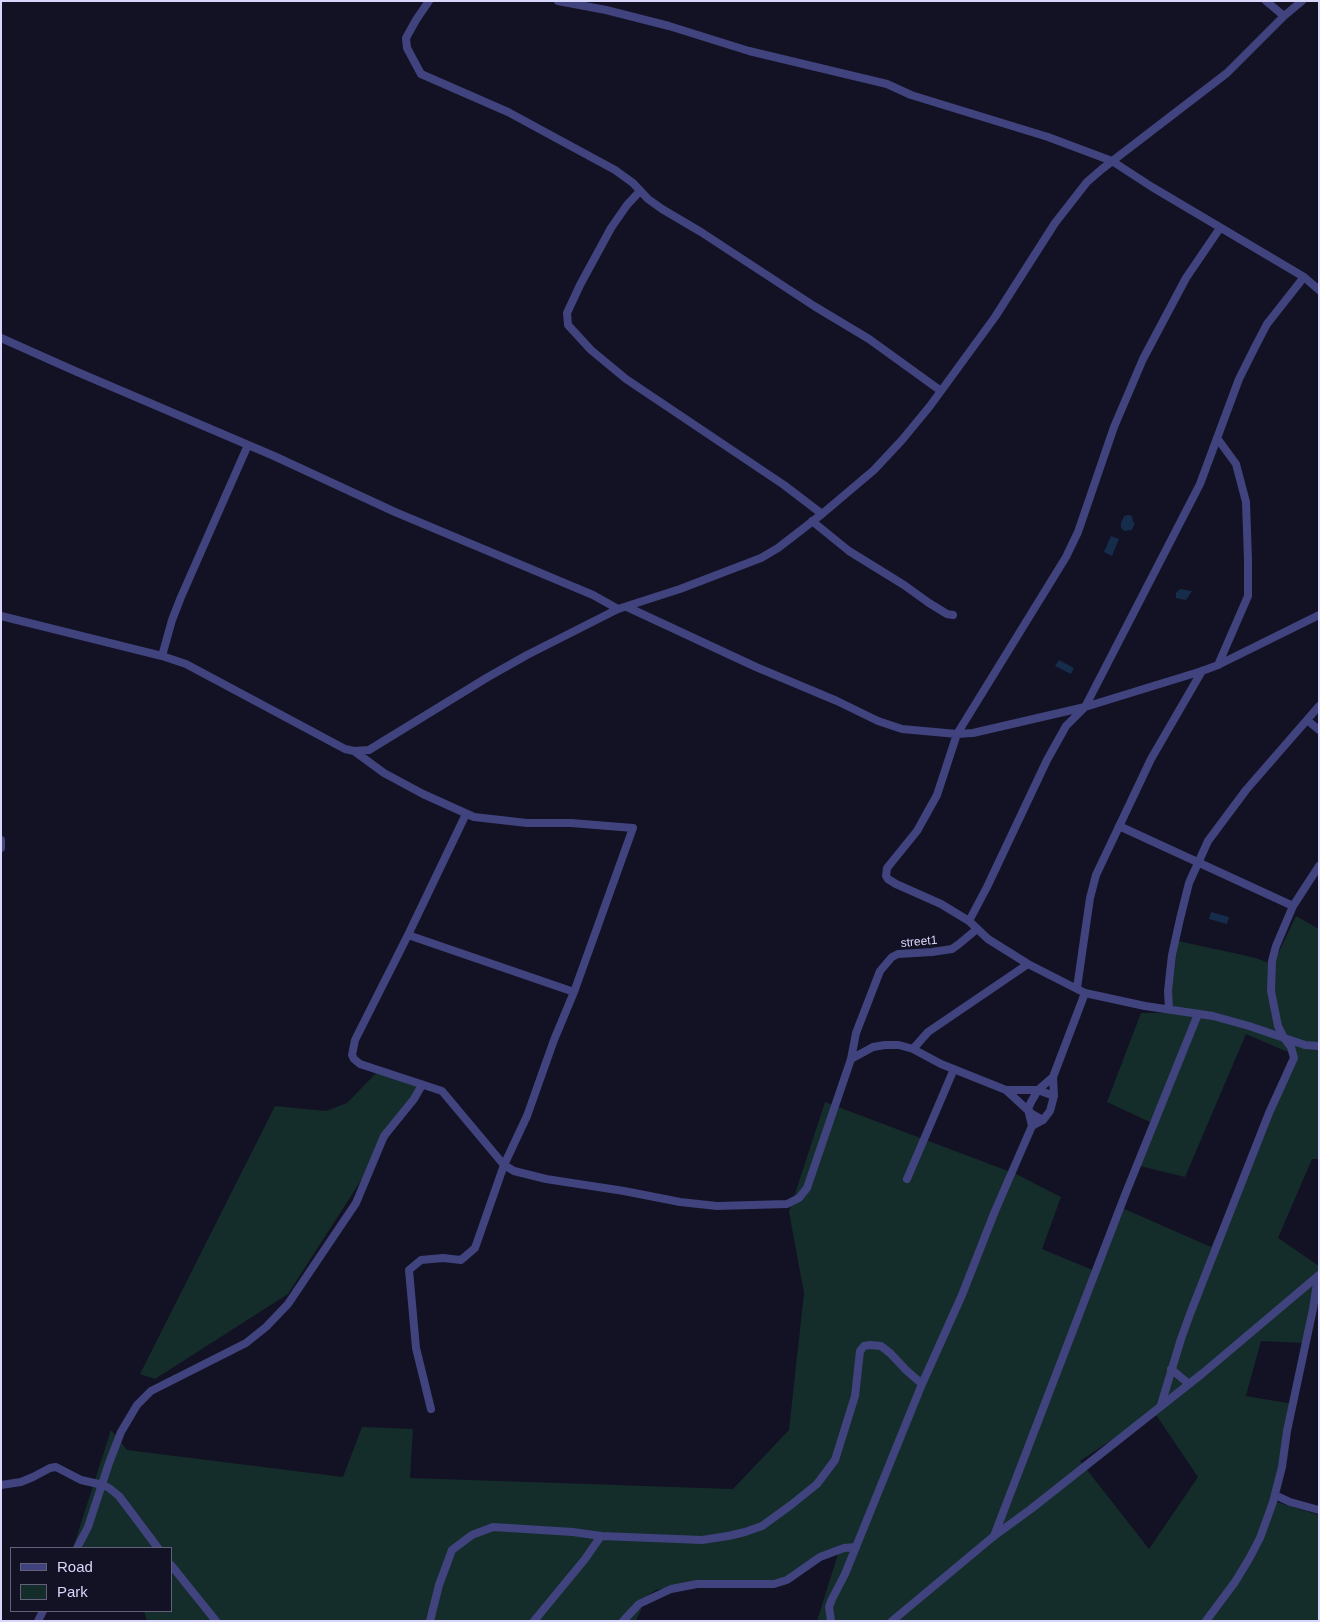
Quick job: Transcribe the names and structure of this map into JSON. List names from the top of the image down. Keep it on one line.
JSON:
{"streets":{"street":["street1"]},"legend":["Road","Park"]}
